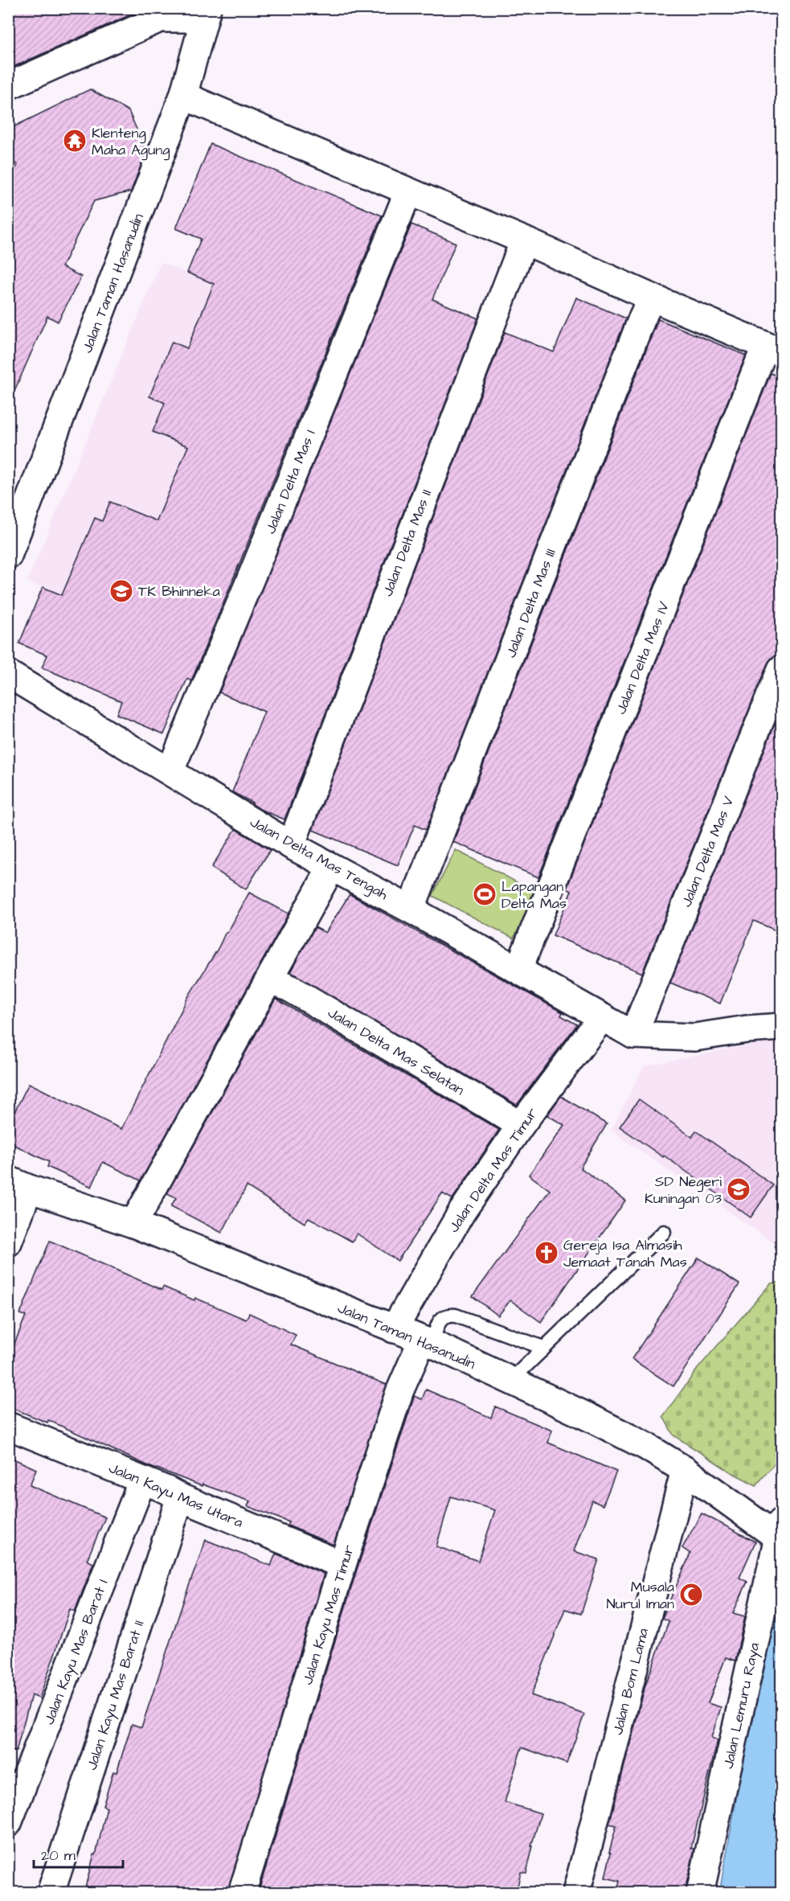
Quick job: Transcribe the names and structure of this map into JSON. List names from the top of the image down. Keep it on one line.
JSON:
{"streets":{"street":["Jalan Taman Hasanudin","Jalan Delta Mas I","Jalan Delta Mas II","Jalan Delta Mas III","Jalan Delta Mas IV","Jalan Delta Mas V","Jalan Delta Mas Tengah","Jalan Delta Mas Selatan","Jalan Delta Mas Timur","Jalan Kayu Mas Utara","Jalan Kayu Mas Timur","Jalan Kayu Mas Barat I","Jalan Bom Lama","Jalan Kayu Mas Barat II","Jalan Lemuru Raya"]},"crossings":[["Jalan Taman Hasanudin","Jalan Delta Mas Timur"],["Jalan Taman Hasanudin","Jalan Kayu Mas Timur"],["Jalan Taman Hasanudin","Jalan Bom Lama"],["Jalan Taman Hasanudin","Jalan Lemuru Raya"],["Jalan Delta Mas I","Jalan Delta Mas Tengah"],["Jalan Delta Mas II","Jalan Delta Mas Tengah"],["Jalan Delta Mas III","Jalan Delta Mas Tengah"],["Jalan Delta Mas IV","Jalan Delta Mas Tengah"],["Jalan Delta Mas V","Jalan Delta Mas Tengah"],["Jalan Delta Mas Tengah","Jalan Delta Mas Timur"],["Jalan Delta Mas Selatan","Jalan Delta Mas Timur"],["Jalan Kayu Mas Utara","Jalan Kayu Mas Timur"],["Jalan Kayu Mas Utara","Jalan Kayu Mas Barat I"],["Jalan Kayu Mas Utara","Jalan Kayu Mas Barat II"]],"places":{"temple":["Klenteng Maha Agung"],"school or university":["TK Bhinneka","SD Negeri Kuningan 03"],"sports":["Lapangan Delta Mas"],"church":["Gereja Isa Almasih Jemaat Tanah Mas"],"mosque":["Musala Nurul Iman"]},"scale_bar":"20 m"}
